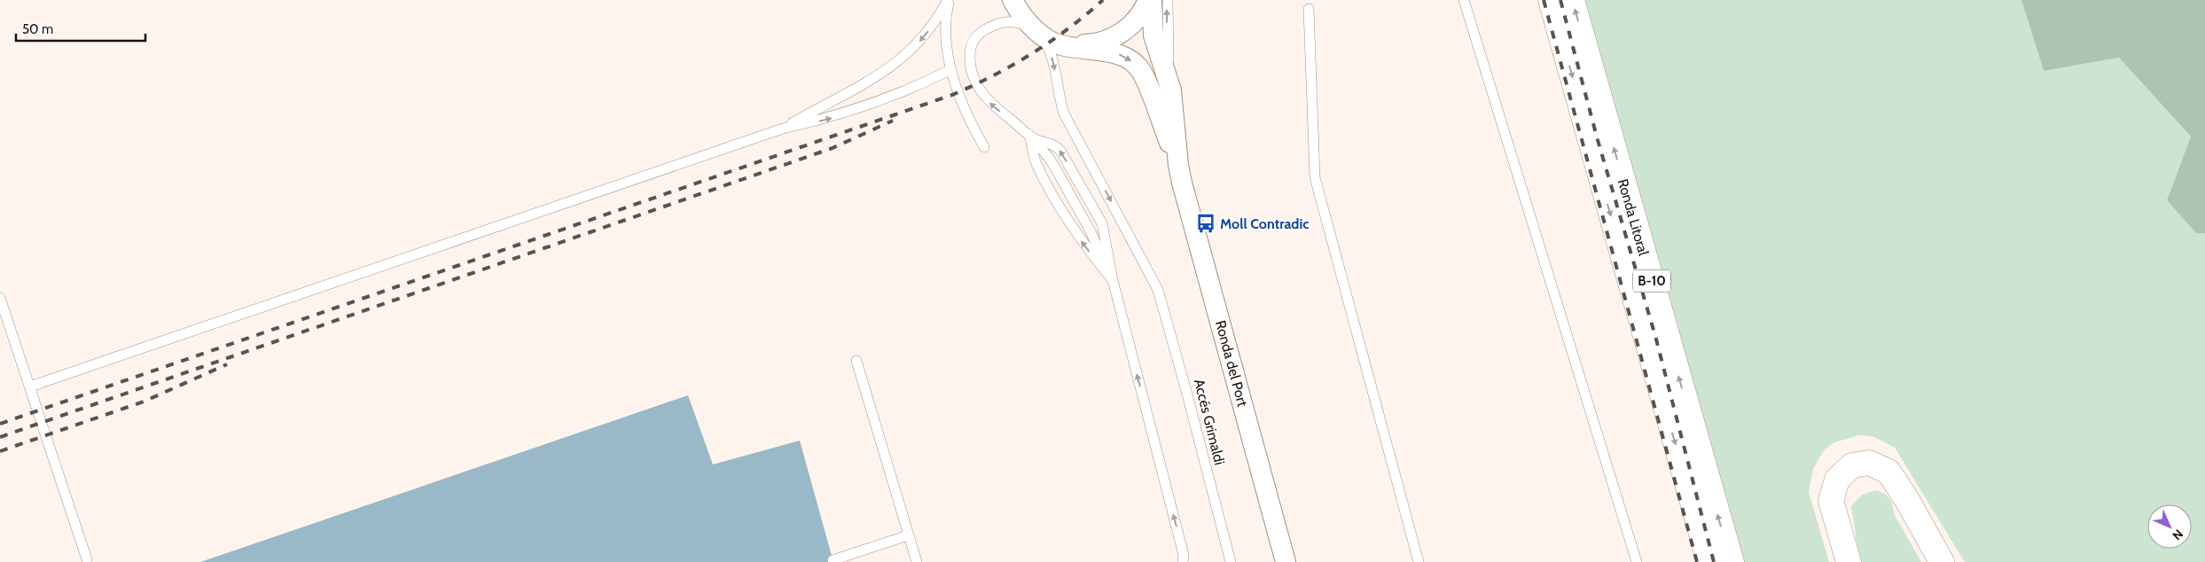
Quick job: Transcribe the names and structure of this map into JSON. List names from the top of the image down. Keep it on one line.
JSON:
{"streets":{"main road":["Ronda Litoral","B-10"],"street":["Ronda del Port"],"lane":["Accés Grimaldi"]},"places":{"bus stop":["Moll Contradic"]},"scale_bar":"50 m","north":"bottom right"}
